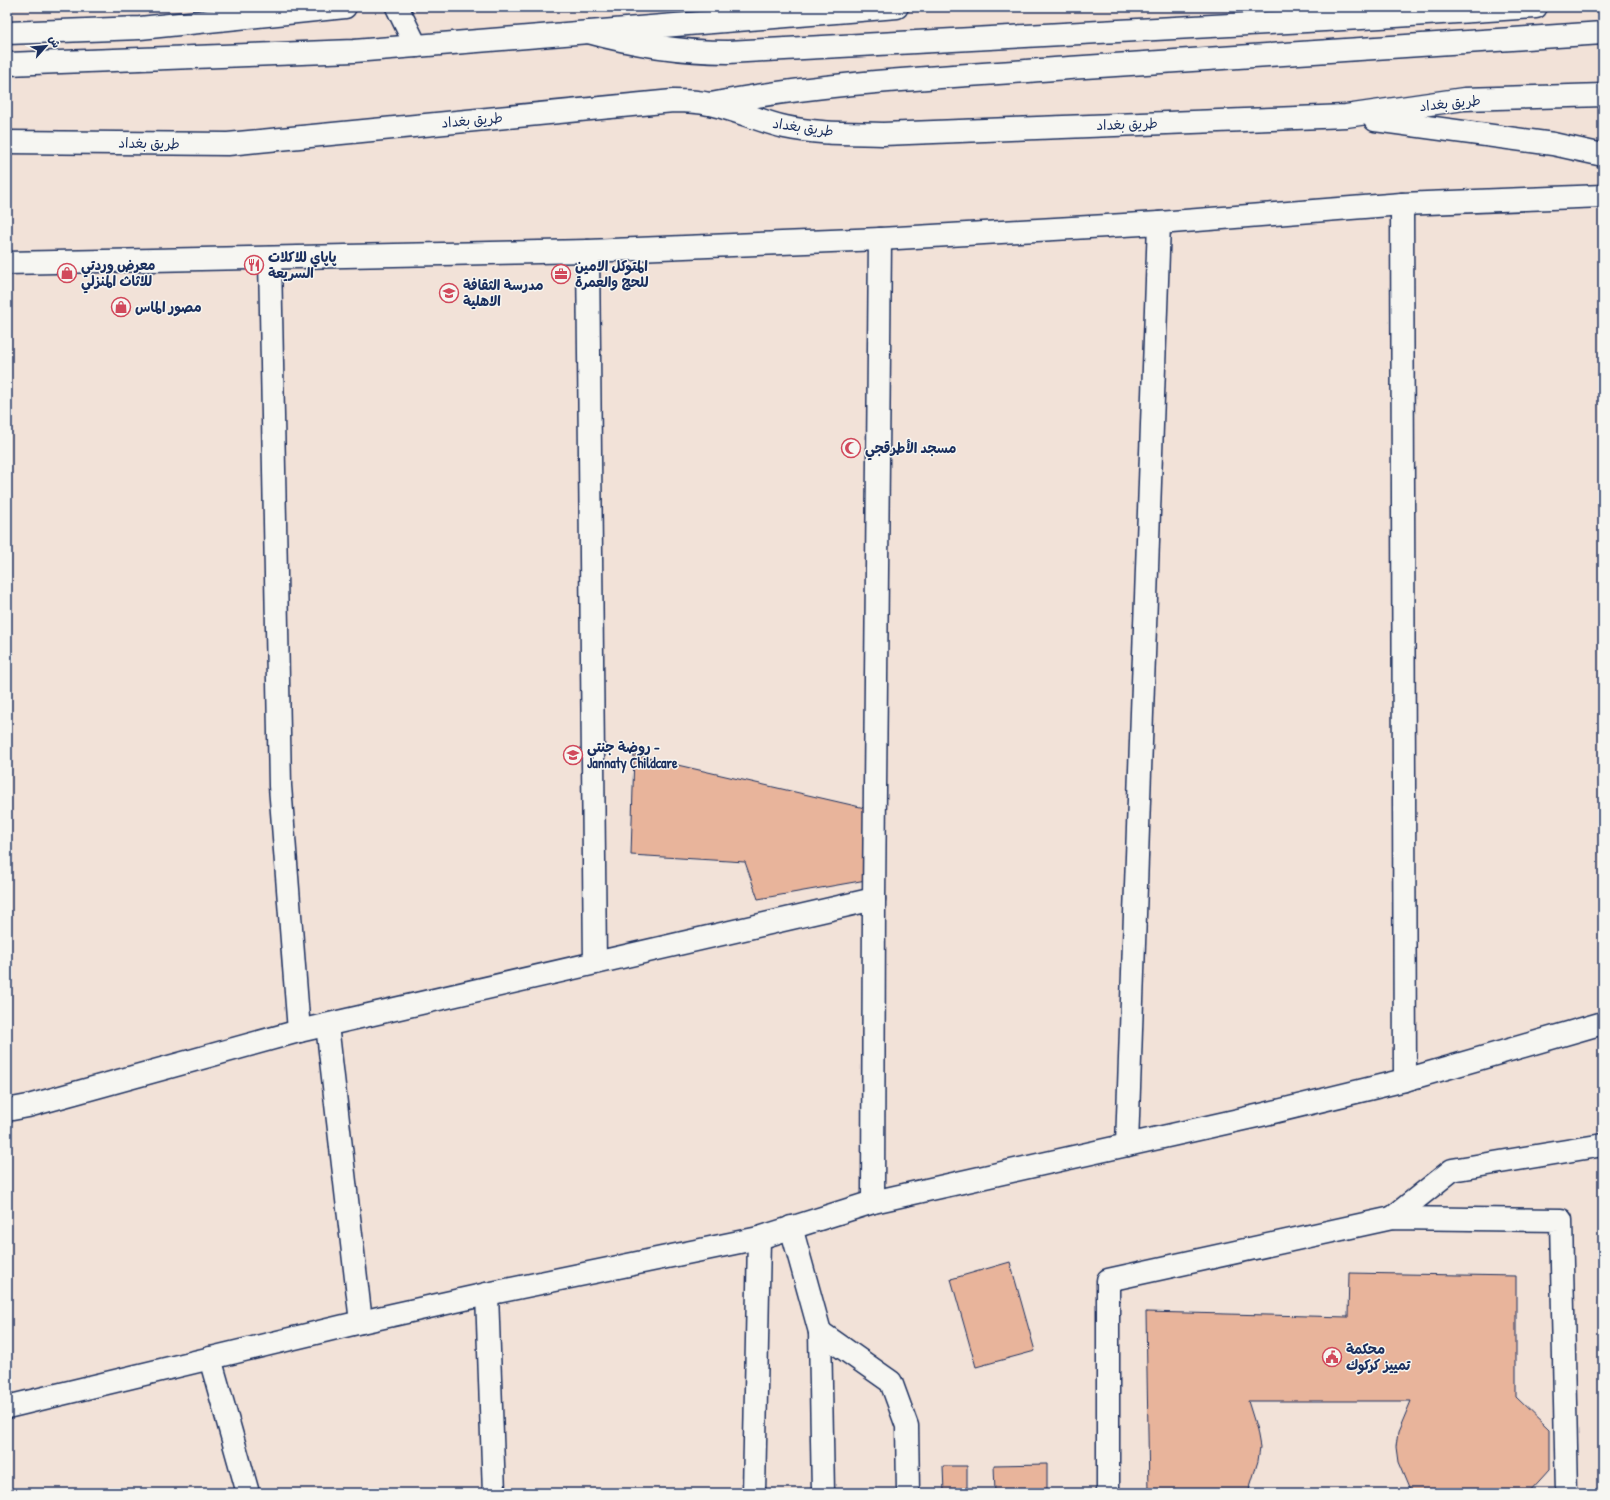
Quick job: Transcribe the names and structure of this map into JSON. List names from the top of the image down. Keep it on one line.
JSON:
{"streets":{"street":["طريق بغداد"]},"places":{"restaurant":["پاپاي للاكلات السريعة"],"shop":["معرض وردتي للاثاث المنزلي","مصور الماس"],"office":["المتوكل الامين للحج والعمرة"],"school or university":["مدرسة الثقافة الاهلية","روضة جنتي - Jannaty Childcare"],"mosque":["مسجد الأطرقجي"],"public building":["محكمة تمييز كركوك"]},"north":"top right"}
